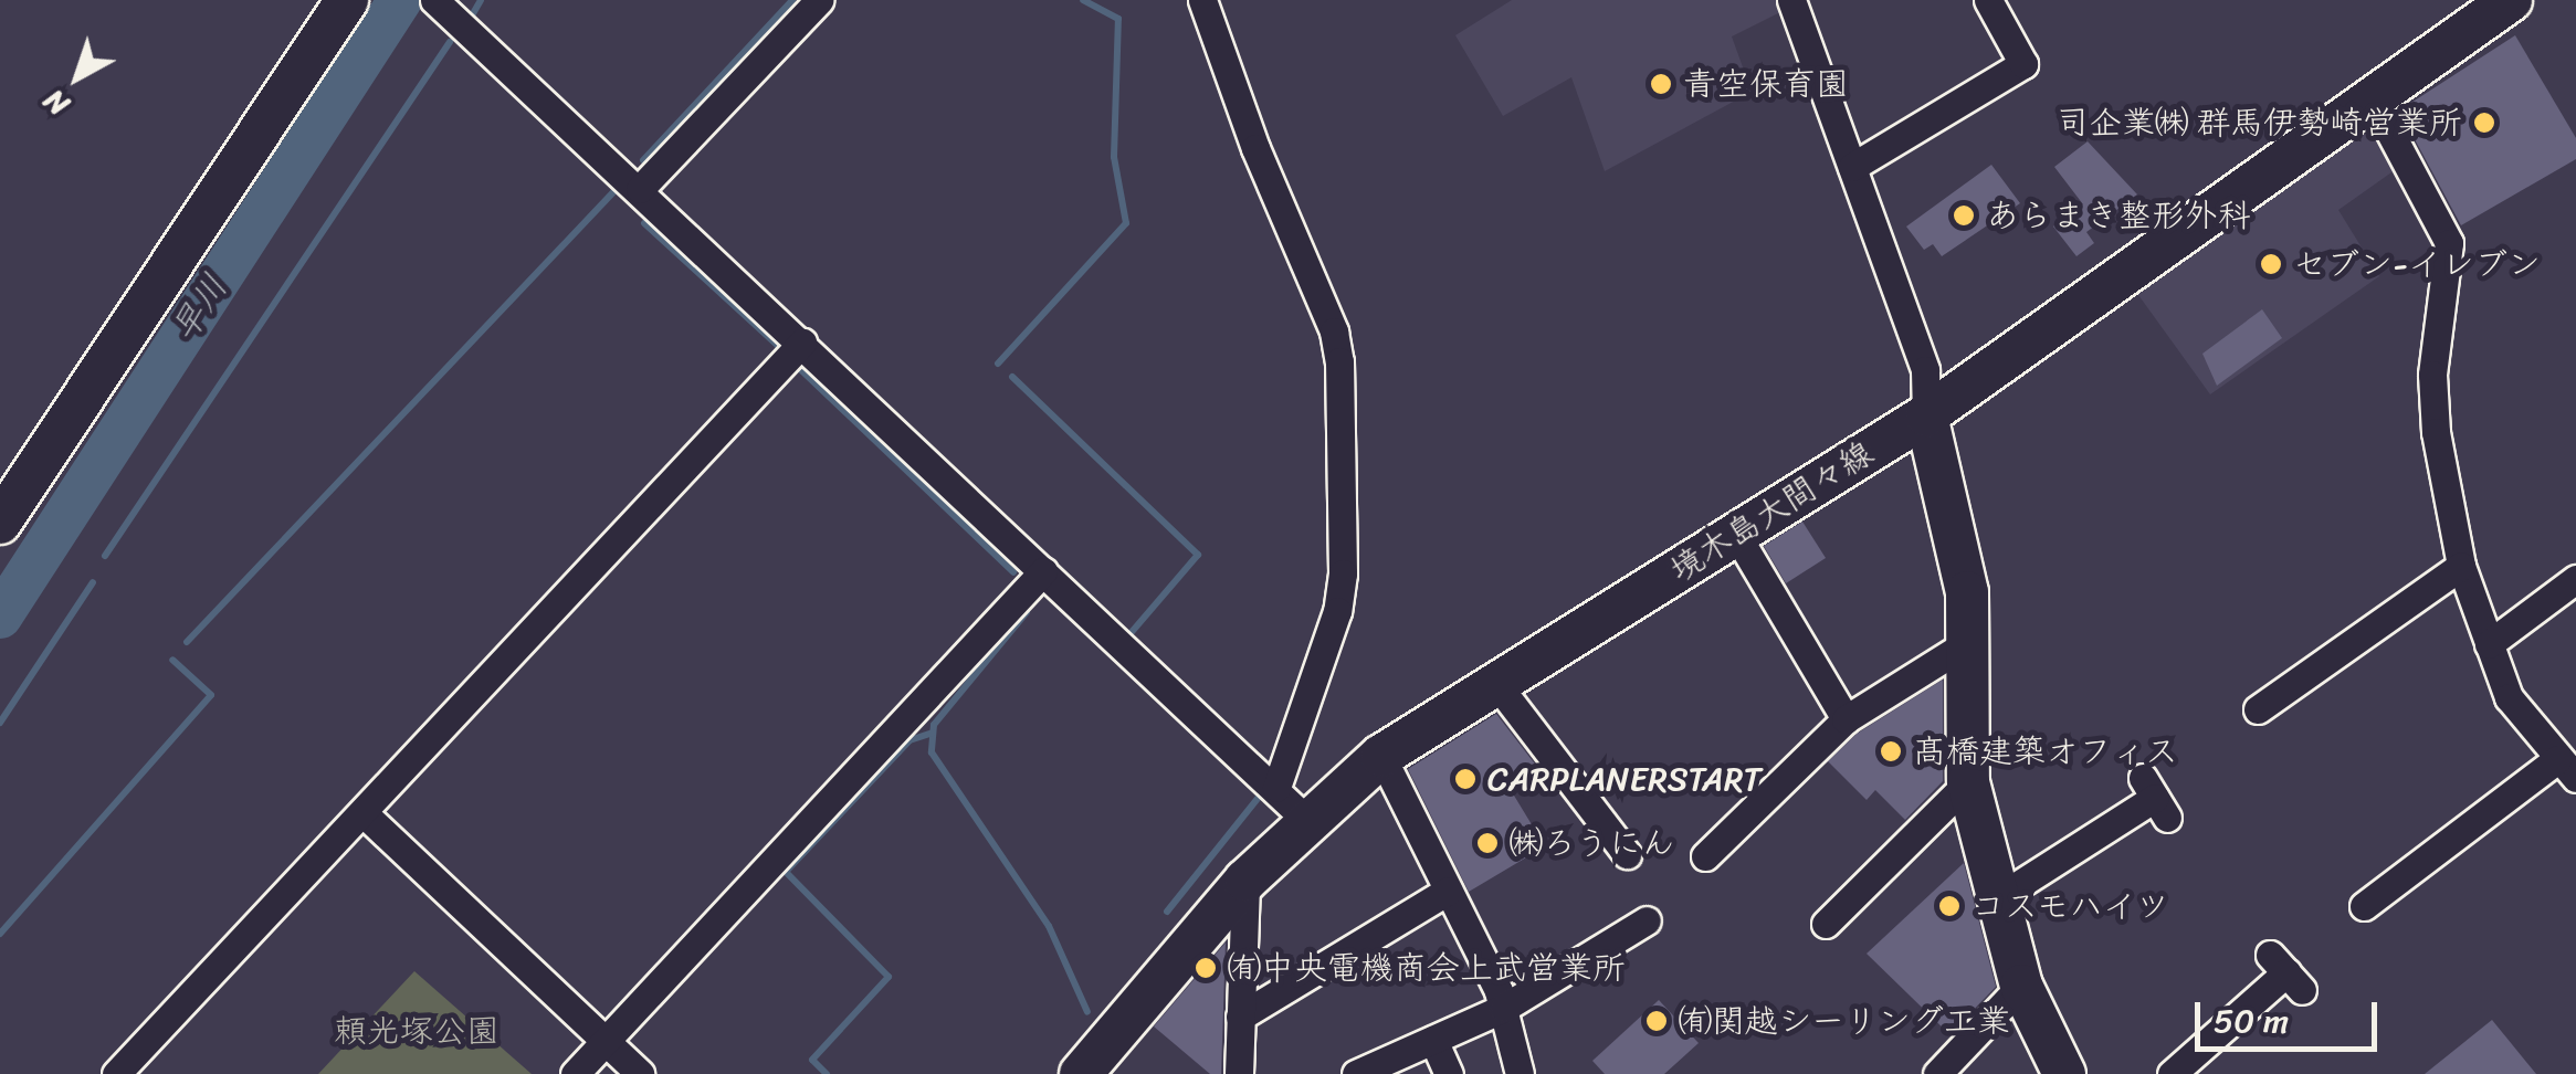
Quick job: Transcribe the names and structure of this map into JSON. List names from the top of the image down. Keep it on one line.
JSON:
{"streets":{"main road":["境木島大間々線"]},"water":["早川"],"parks":["頼光塚公園"],"places":["青空保育園","司企業㈱ 群馬伊勢崎営業所","あらまき整形外科","セブン-イレブン","髙橋建築オフィス","CARPLANERSTART","㈱ろうにん","コスモハイツ","㈲中央電機商会上武営業所","㈲関越シーリング工業"],"scale_bar":"50 m","north":"bottom left"}
